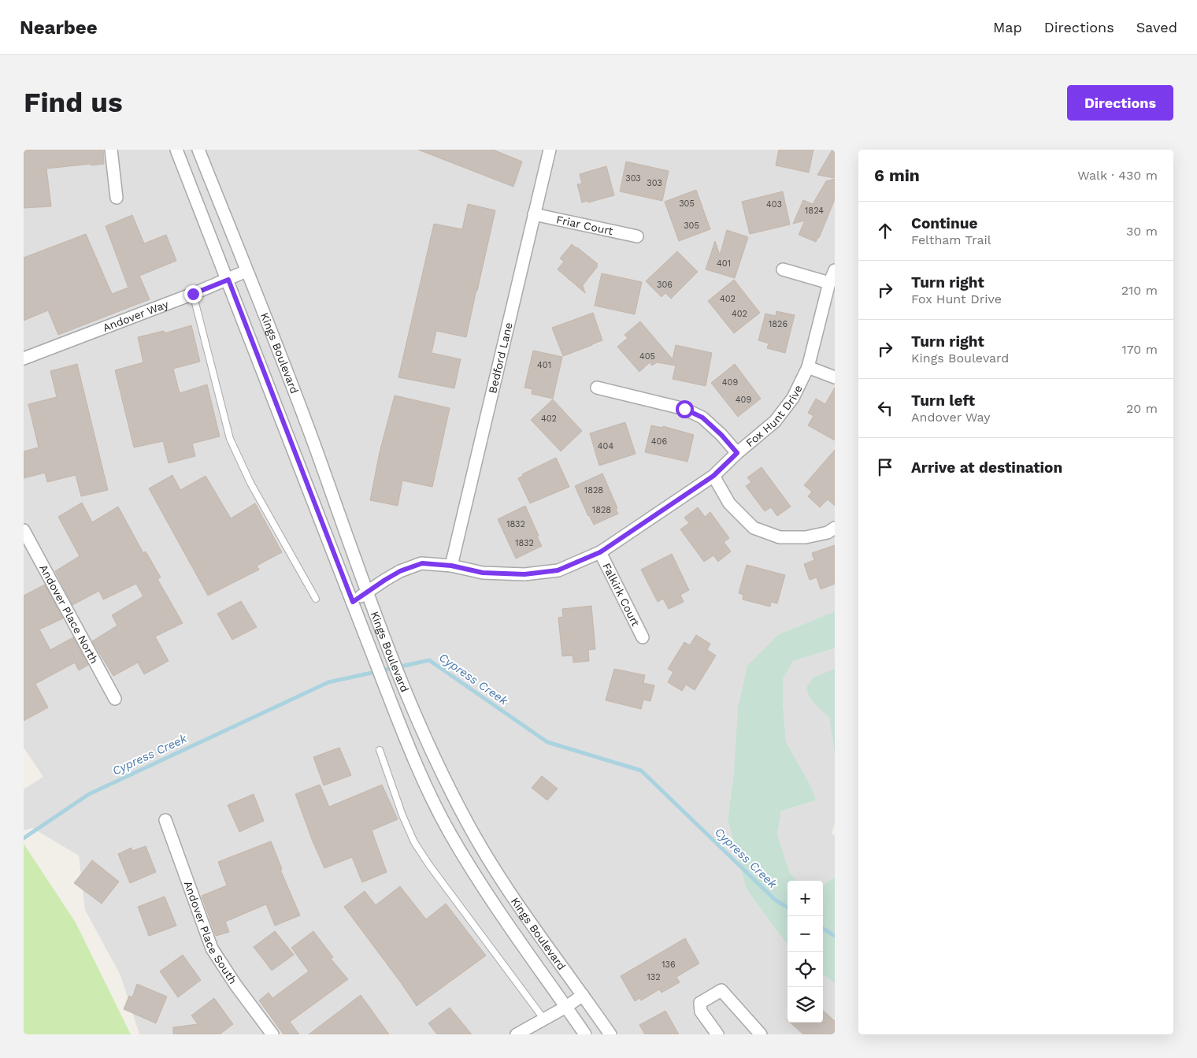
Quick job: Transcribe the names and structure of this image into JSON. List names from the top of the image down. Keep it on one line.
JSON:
{"streets":{"street":["Friar Court","Andover Way","Kings Boulevard","Bedford Lane","Fox Hunt Drive","Falkirk Court","Andover Place North","Andover Place South"]},"crossings":[["Friar Court","Bedford Lane"],["Andover Way","Kings Boulevard"],["Kings Boulevard","Fox Hunt Drive"],["Bedford Lane","Fox Hunt Drive"],["Fox Hunt Drive","Falkirk Court"]],"water":["Cypress Creek"],"house_numbers":["303","303","305","403","1824","305","401","306","402","402","1826","405","401","409","409","402","406","404","1828","1828","1832","1832","136","132"],"page":{"header":"Nearbee","nav":["Map","Directions","Saved"],"buttons":"Directions","title":"Find us","heading":["6 min","Walk · 430 m"],"list":[["Continue","Feltham Trail","30 m"],["Turn right","Fox Hunt Drive","210 m"],["Turn right","Kings Boulevard","170 m"],["Turn left","Andover Way","20 m"],"Arrive at destination"],"map_buttons":["+","−"]}}
